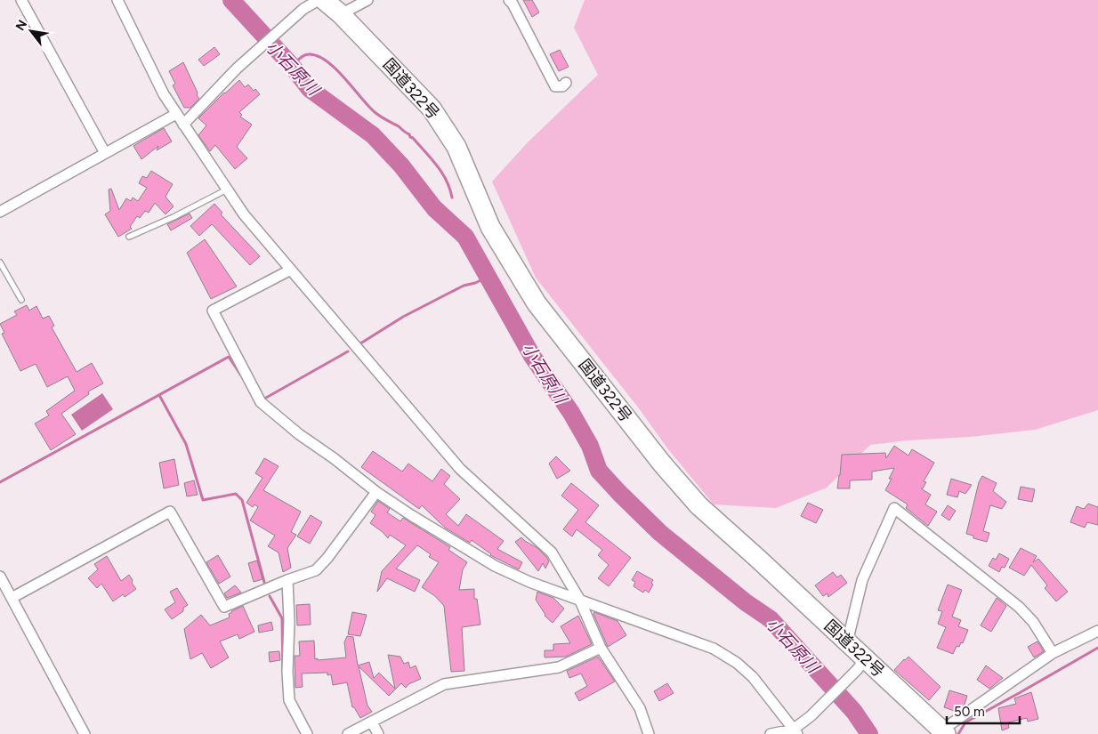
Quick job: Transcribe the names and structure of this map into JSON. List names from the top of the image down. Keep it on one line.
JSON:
{"streets":{"highway":["国道322号"]},"water":["小石原川"],"scale_bar":"50 m","north":"top left"}
